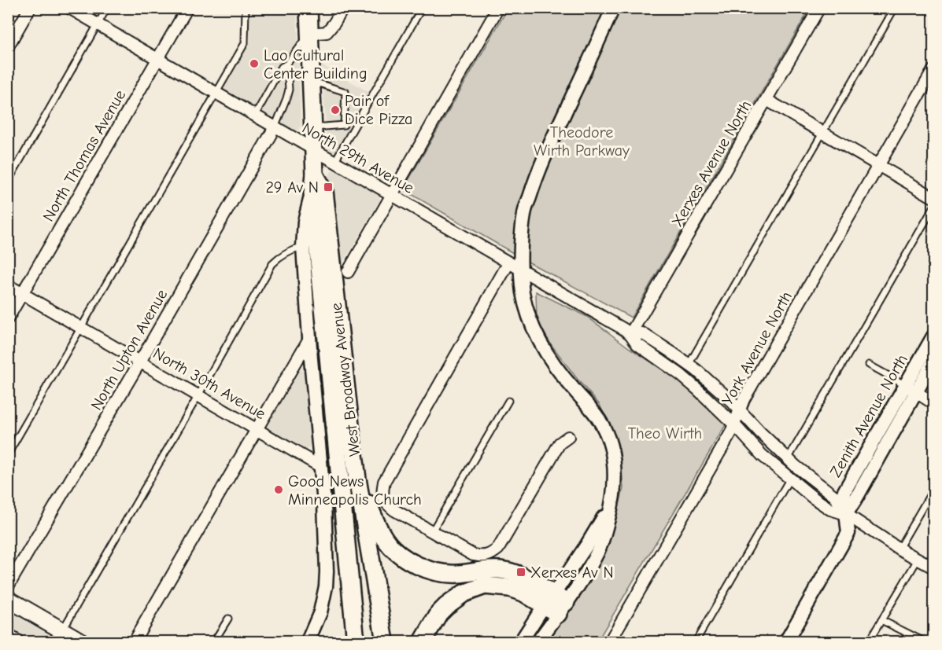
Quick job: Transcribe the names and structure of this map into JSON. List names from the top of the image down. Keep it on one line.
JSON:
{"streets":{"main road":["West Broadway Avenue"],"street":["North Thomas Avenue","North 29th Avenue","Xerxes Avenue North","York Avenue North","North Upton Avenue","North 30th Avenue","Zenith Avenue North"]},"crossings":[["North Thomas Avenue","North 29th Avenue"],["North Thomas Avenue","North 30th Avenue"],["North 29th Avenue","Xerxes Avenue North"],["North 29th Avenue","North Upton Avenue"],["North 29th Avenue","West Broadway Avenue"],["North Upton Avenue","North 30th Avenue"],["West Broadway Avenue","North 30th Avenue"]],"parks":["Theodore Wirth Parkway","Theo Wirth"],"places":{"other":["Lao Cultural Center Building","Pair of Dice Pizza","Good News Minneapolis Church"],"transit":["29 Av N","Xerxes Av N"]}}
